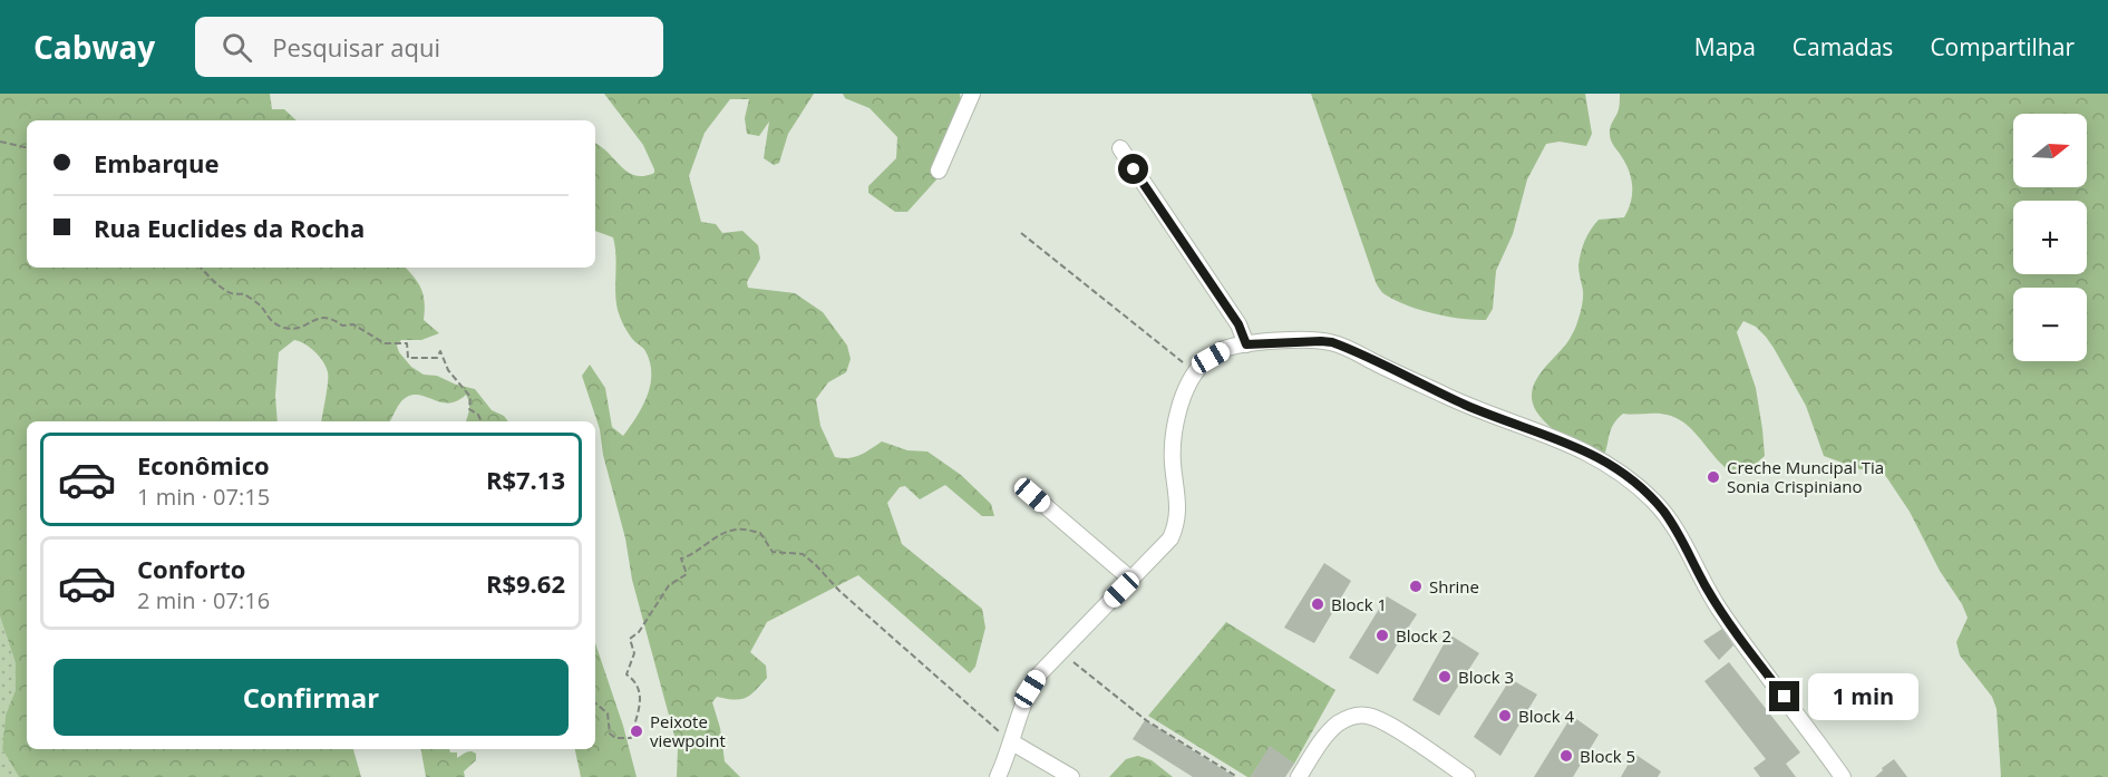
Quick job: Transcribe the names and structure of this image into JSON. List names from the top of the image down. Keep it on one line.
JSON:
{"places":["Creche Muncipal Tia Sonia Crispiniano","Shrine","Block 1","Block 2","Block 3","Block 4","Peixote viewpoint","Block 5"],"north":"right","page":{"header":"Cabway","search":"Pesquisar aqui","nav":["Mapa","Camadas","Compartilhar"],"map_buttons":["+","−"],"banner":["Embarque","Rua Euclides da Rocha"],"list":[{"name":"Econômico","note":"1 min · 07:15","value":"R$7.13"},{"name":"Conforto","note":"2 min · 07:16","value":"R$9.62"}],"buttons":"Confirmar","bubble":"1 min"}}
